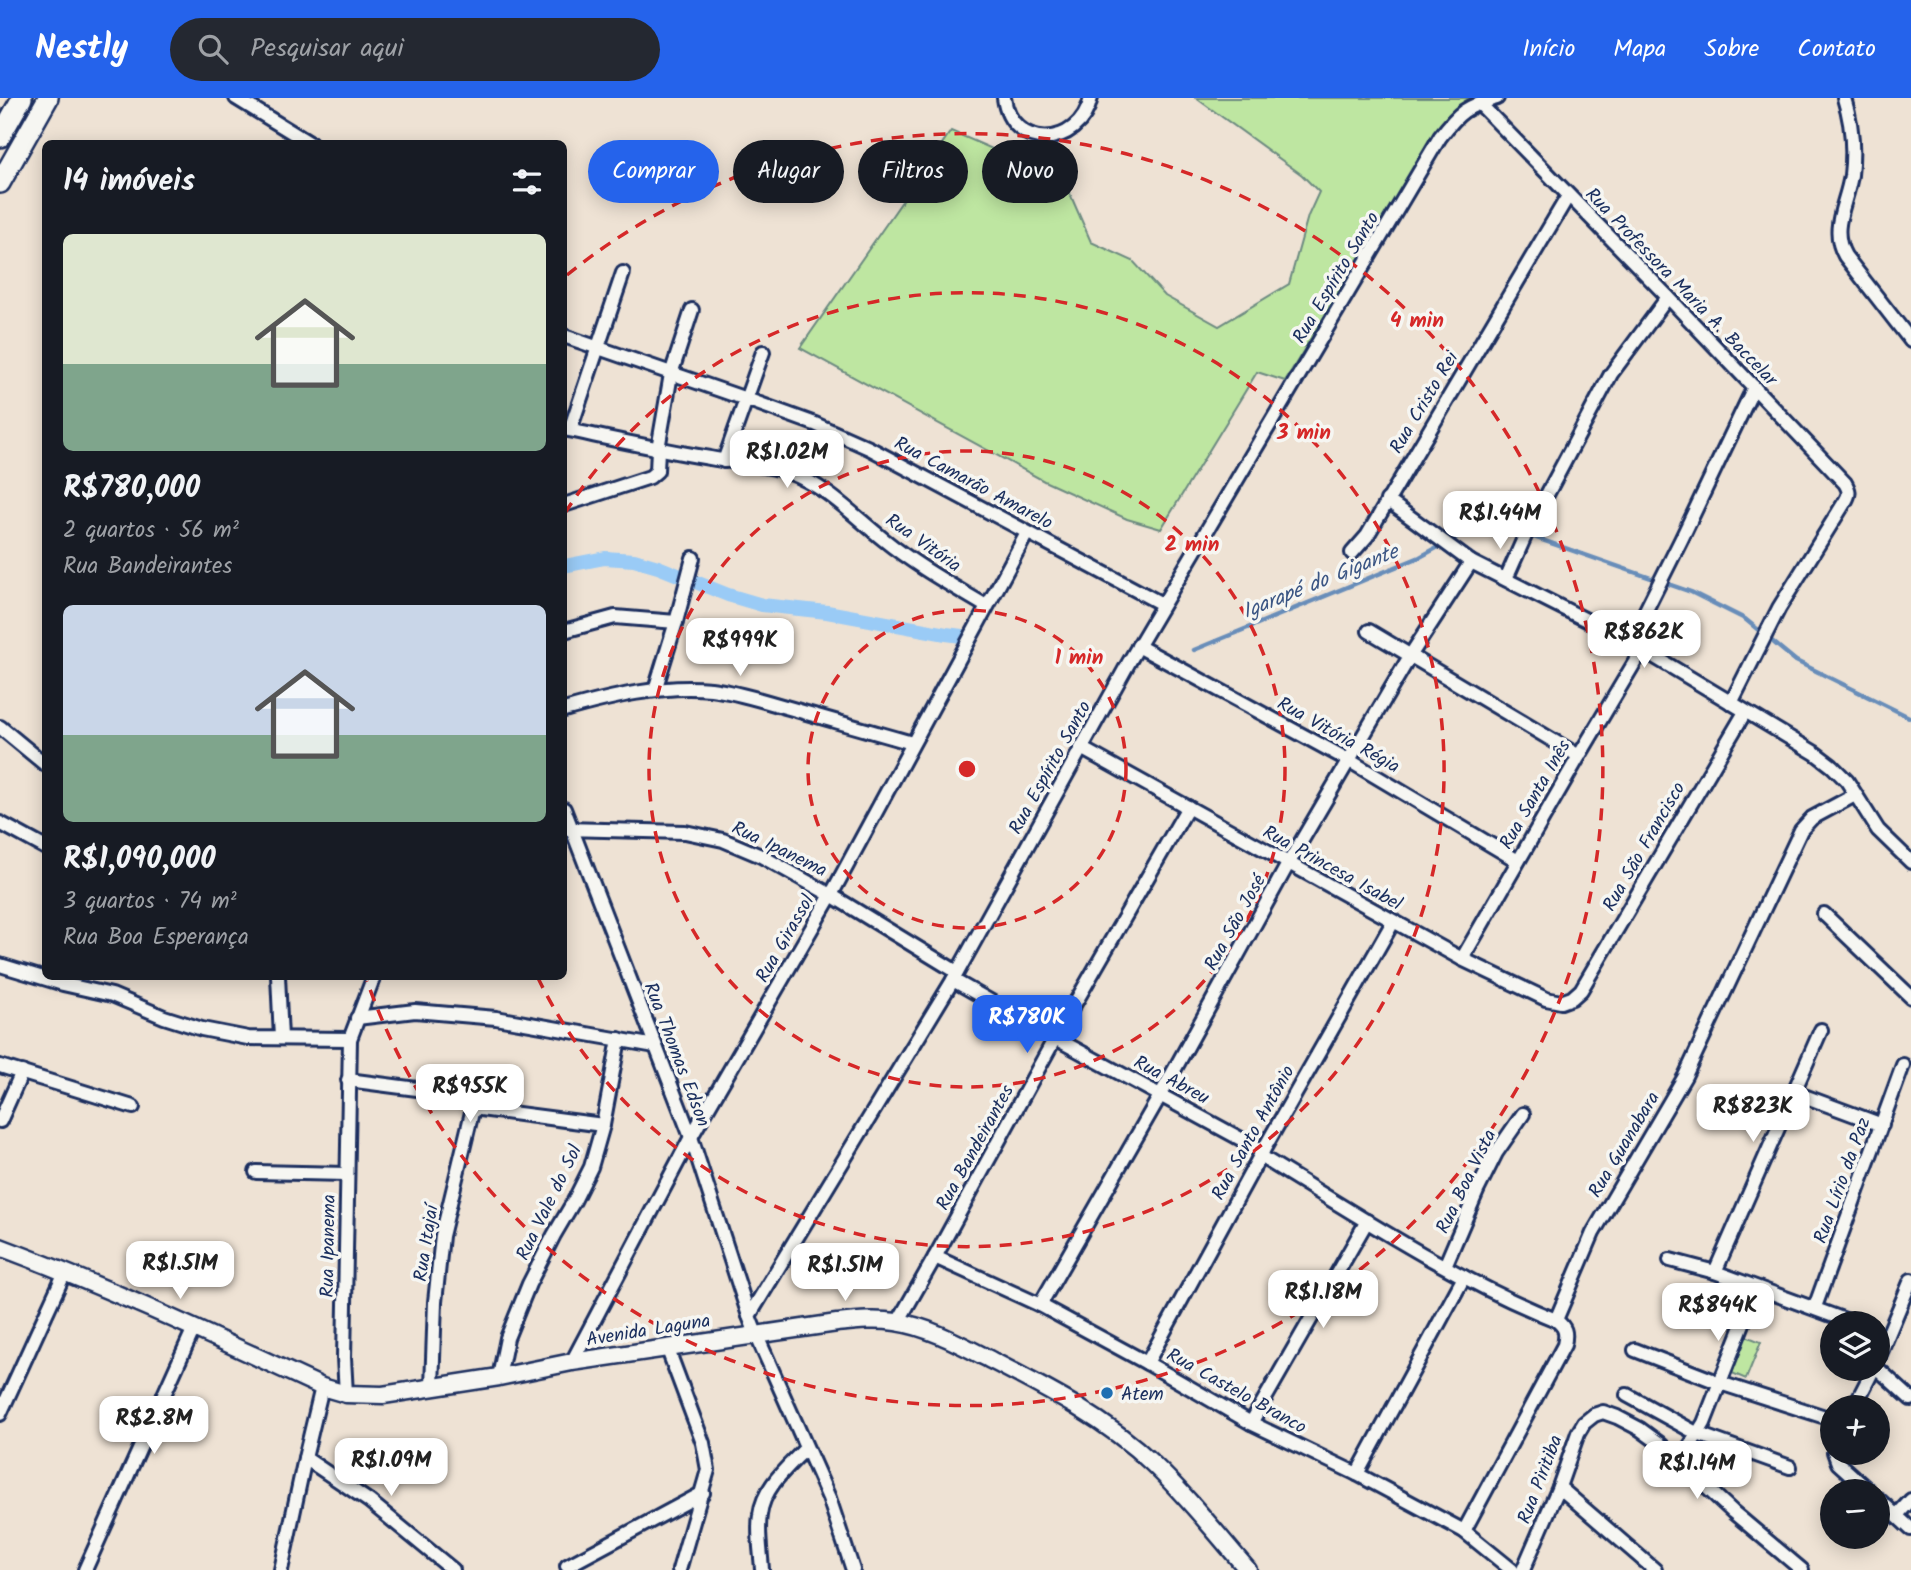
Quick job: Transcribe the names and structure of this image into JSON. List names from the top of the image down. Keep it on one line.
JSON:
{"streets":{"main road":["Avenida Laguna"],"street":["Rua Espírito Santo","Rua Professora Maria A. Baccelar","Rua Cristo Rei","Rua Camarão Amarelo","Rua Vitória","Rua Vitória Régia","Rua Santa Inês","Rua São Francisco","Rua Ipanema","Rua Princesa Isabel","Rua São José","Rua Girassol","Rua Thomas Edson","Rua Abreu","Rua Santo Antônio","Rua Guanabara","Rua Bandeirantes","Rua Lírio da Paz","Rua Boa Vista","Rua Vale do Sol","Rua Itajaí","Rua Castelo Branco","Rua Piritiba"]},"crossings":[["Rua Espírito Santo","Rua Professora Maria A. Baccelar"],["Rua Espírito Santo","Rua Camarão Amarelo"],["Rua Espírito Santo","Rua Vitória Régia"],["Rua Espírito Santo","Rua Ipanema"],["Rua Espírito Santo","Rua Princesa Isabel"],["Rua Espírito Santo","Rua Thomas Edson"],["Rua Espírito Santo","Rua Abreu"],["Rua Professora Maria A. Baccelar","Rua Cristo Rei"],["Rua Camarão Amarelo","Rua Girassol"],["Rua Vitória","Rua Girassol"],["Rua Vitória Régia","Rua Santa Inês"],["Rua Vitória Régia","Rua São José"],["Rua Santa Inês","Rua Princesa Isabel"],["Rua São Francisco","Rua Princesa Isabel"],["Rua Ipanema","Rua Girassol"],["Rua Ipanema","Rua Thomas Edson"],["Rua Ipanema","Rua Abreu"],["Rua Ipanema","Avenida Laguna"],["Rua Princesa Isabel","Rua São José"],["Rua Princesa Isabel","Rua Santo Antônio"],["Rua Princesa Isabel","Rua Bandeirantes"],["Rua São José","Rua Abreu"],["Rua São José","Rua Castelo Branco"],["Rua Girassol","Rua Thomas Edson"],["Rua Girassol","Avenida Laguna"],["Rua Abreu","Rua Santo Antônio"],["Rua Abreu","Rua Guanabara"],["Rua Abreu","Rua Bandeirantes"],["Rua Abreu","Rua Boa Vista"],["Rua Santo Antônio","Rua Castelo Branco"],["Rua Bandeirantes","Avenida Laguna"],["Rua Bandeirantes","Rua Castelo Branco"],["Rua Vale do Sol","Avenida Laguna"],["Rua Itajaí","Avenida Laguna"]],"water":["Igarapé do Gigante"],"places":["Atem"],"page":{"header":"Nestly","search":"Pesquisar aqui","nav":["Início","Mapa","Sobre","Contato"],"chip":["Comprar","Alugar","Filtros","Novo"],"heading":"14 imóveis","list":[{"name":"R$780,000","note":"2 quartos · 56 m² · Rua Bandeirantes"},{"name":"R$1,090,000","note":"3 quartos · 74 m² · Rua Boa Esperança"}],"price":["R$1.02M","R$1.44M","R$862K","R$999K","R$780K","R$955K","R$823K","R$1.51M","R$1.51M","R$1.18M","R$844K","R$2.8M","R$1.09M","R$1.14M"],"map_buttons":["+","−"]},"rings":["4 min","3 min","2 min","1 min"]}
